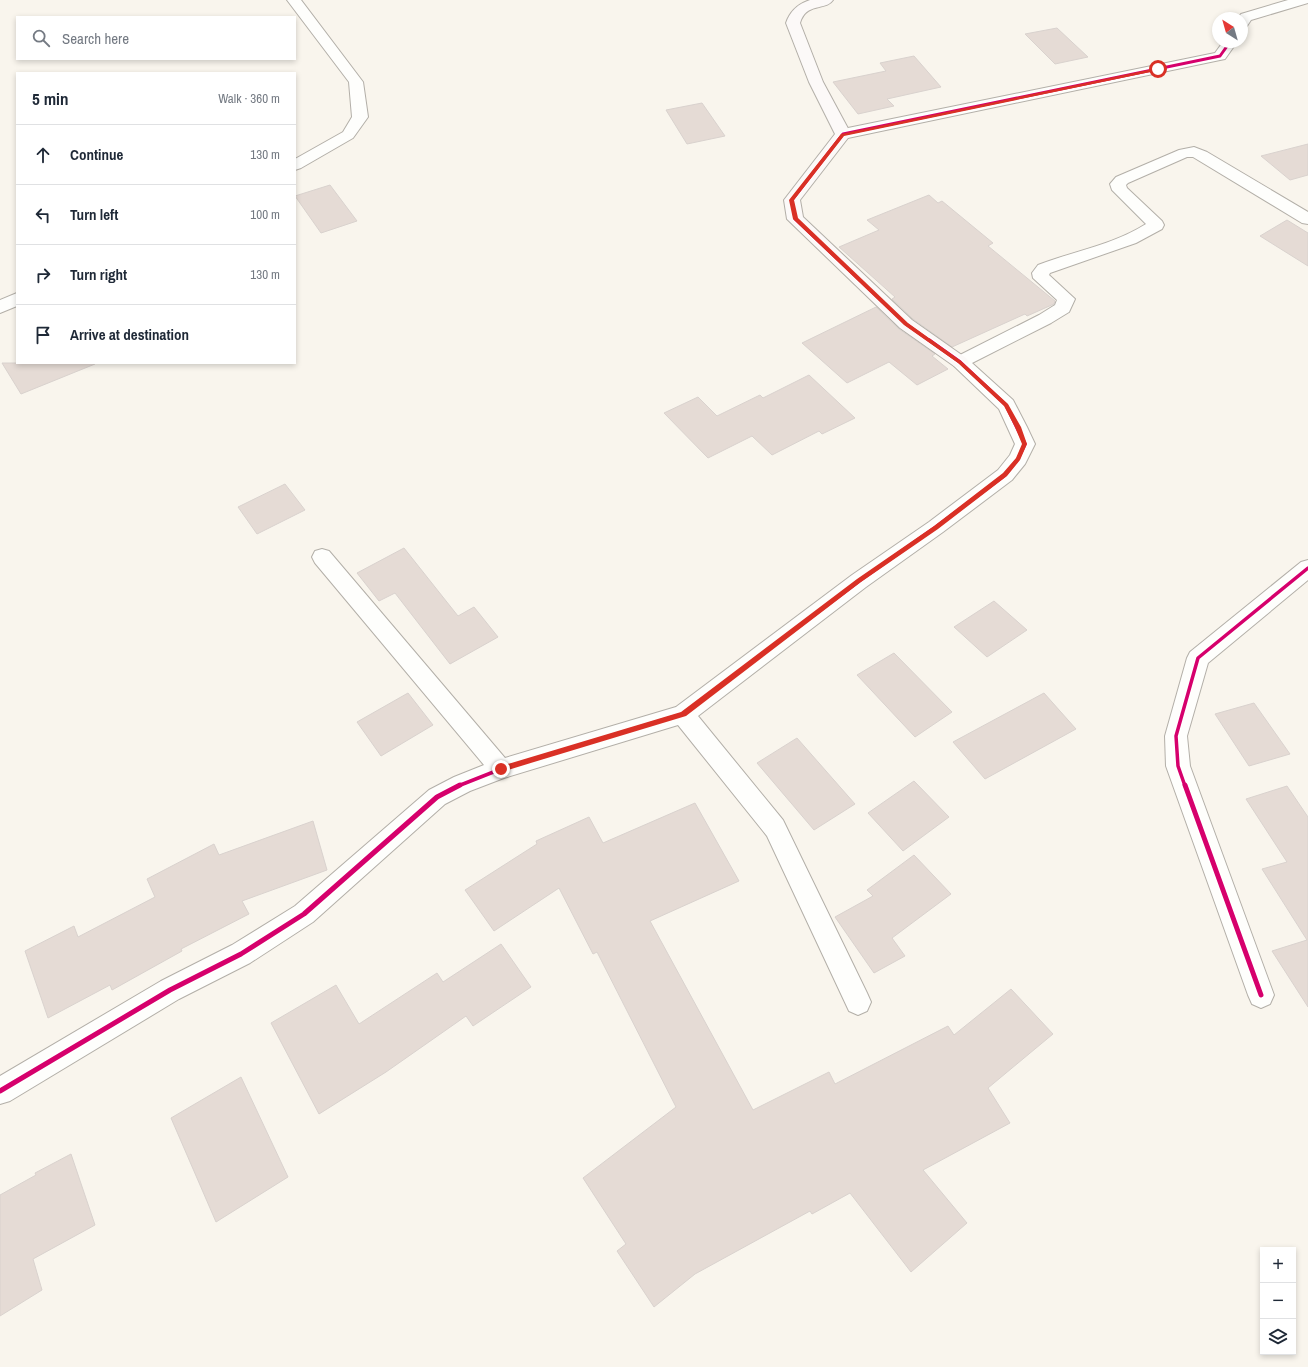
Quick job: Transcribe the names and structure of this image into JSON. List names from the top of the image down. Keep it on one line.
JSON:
{"north":"top left","page":{"search":"Search here","heading":["5 min","Walk · 360 m"],"list":[["Continue","130 m"],["Turn left","100 m"],["Turn right","130 m"],"Arrive at destination"],"map_buttons":["+","−"]}}
